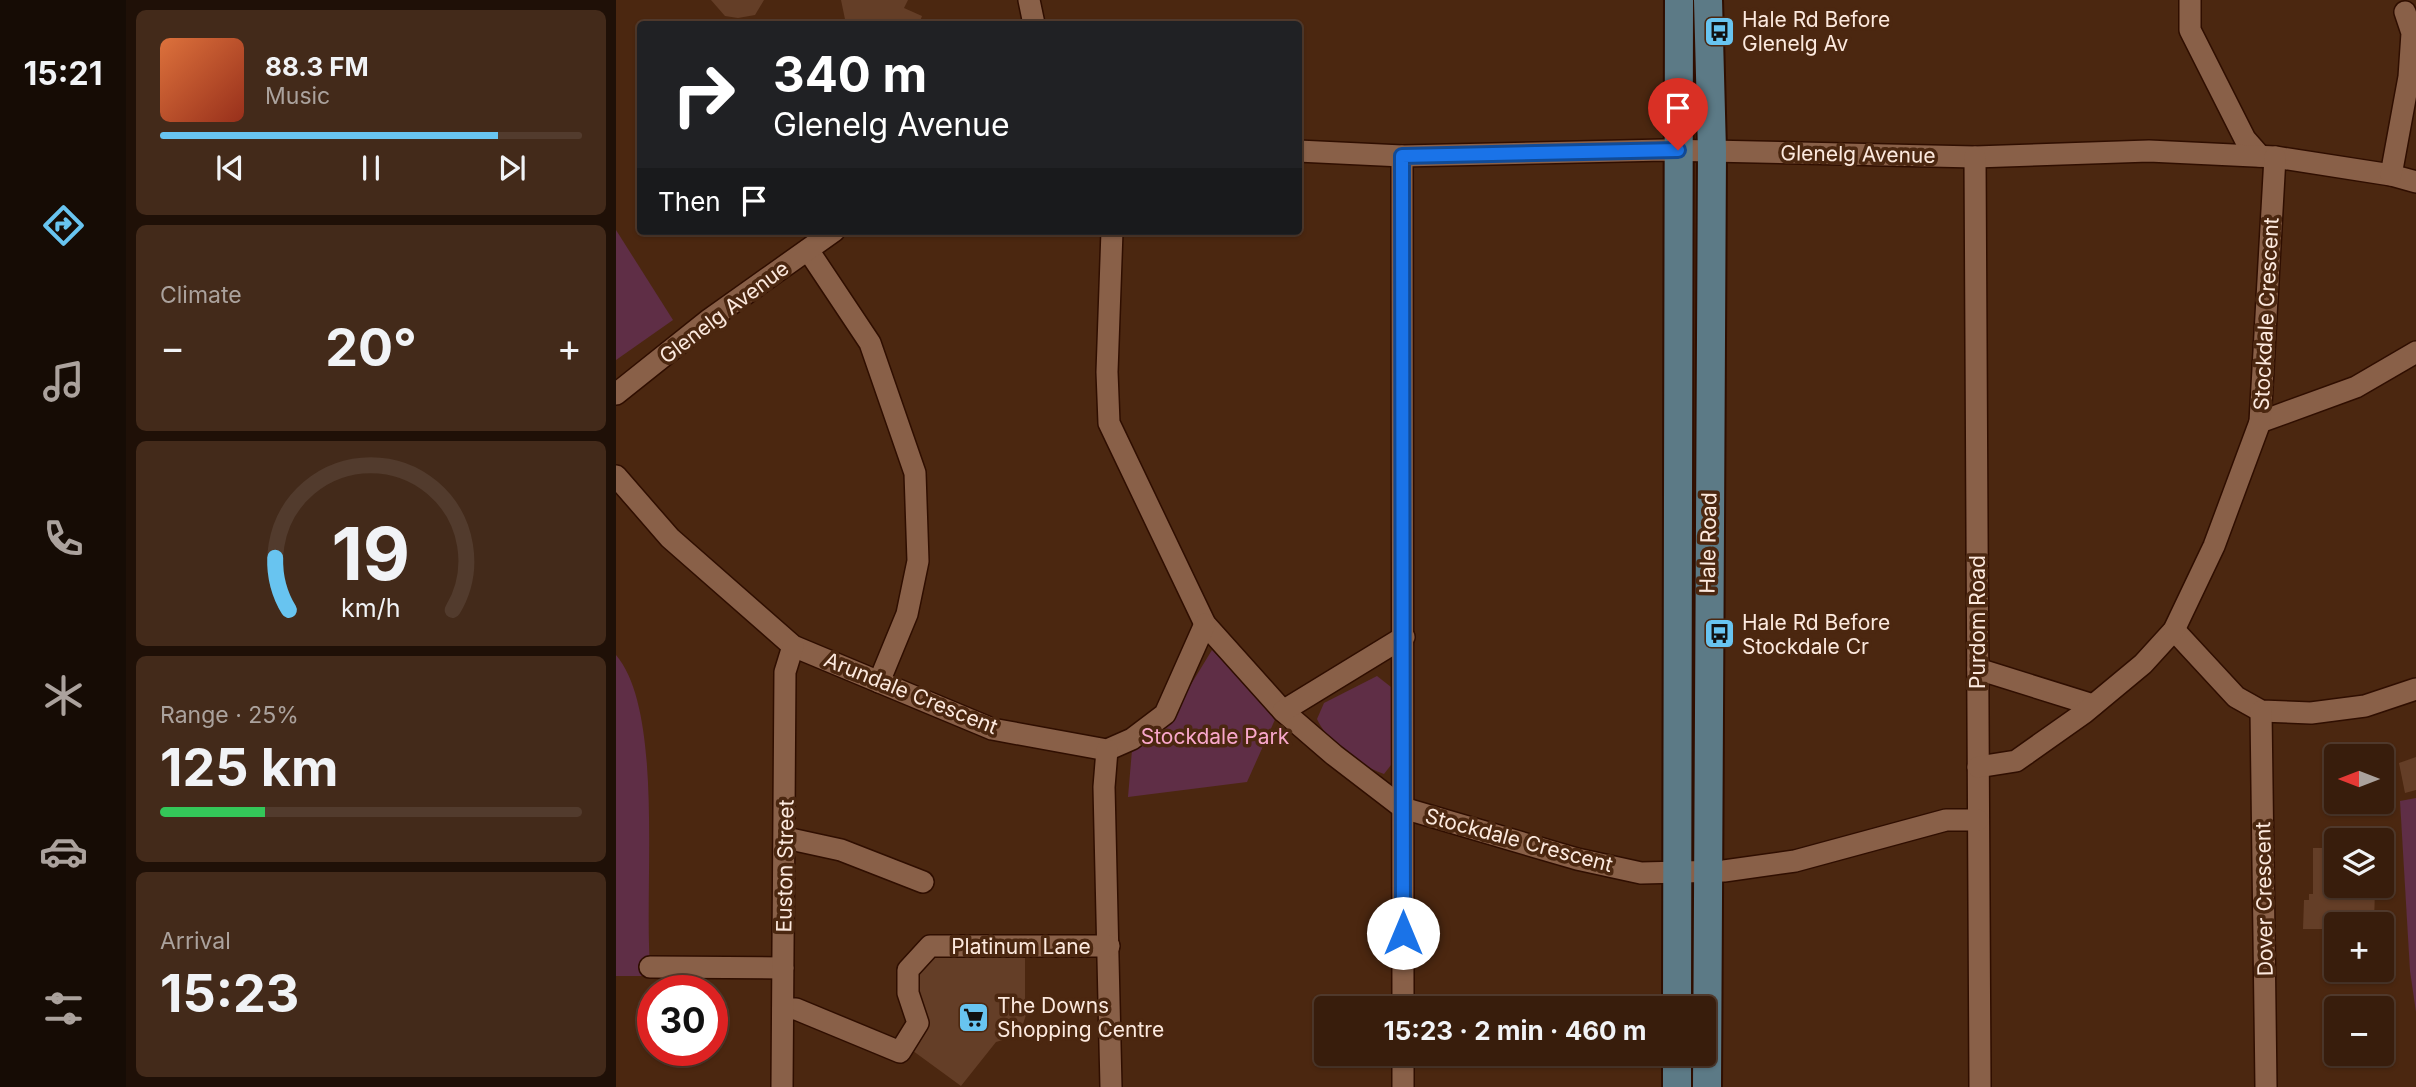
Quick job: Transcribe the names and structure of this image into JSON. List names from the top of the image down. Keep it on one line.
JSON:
{"streets":{"main road":["Hale Road"],"street":["Glenelg Avenue","Stockdale Crescent","Purdom Road","Arundale Crescent","Euston Street","Dover Crescent","Platinum Lane"]},"crossings":[["Glenelg Avenue","Stockdale Crescent"],["Glenelg Avenue","Hale Road"],["Glenelg Avenue","Purdom Road"],["Stockdale Crescent","Hale Road"],["Stockdale Crescent","Purdom Road"],["Arundale Crescent","Euston Street"],["Euston Street","Platinum Lane"]],"parks":["Stockdale Park"],"places":{"bus stop":["Hale Rd Before Glenelg Av","Hale Rd Before Stockdale Cr"],"supermarket":["The Downs Shopping Centre"]},"north":"left","page":{"tabs":"15:21","turn":["340 m","Glenelg Avenue"],"song":["88.3 FM","Music"],"then":"Then","tile":["Climate",["Range · 25%","125 km"],["Arrival","15:23"]],"heat":["−","20°","+"],"map_buttons":["+","−"],"limit":"30","trip":"15:23 · 2 min · 460 m","gauge":["19","km/h"]}}
